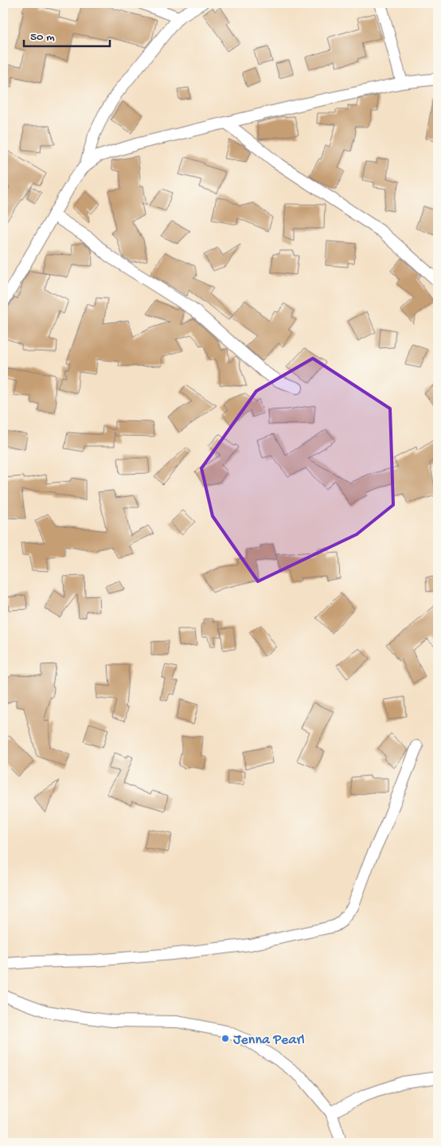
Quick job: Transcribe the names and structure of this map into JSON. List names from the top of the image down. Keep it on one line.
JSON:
{"places":["Jenna Pearl"],"scale_bar":"50 m"}
